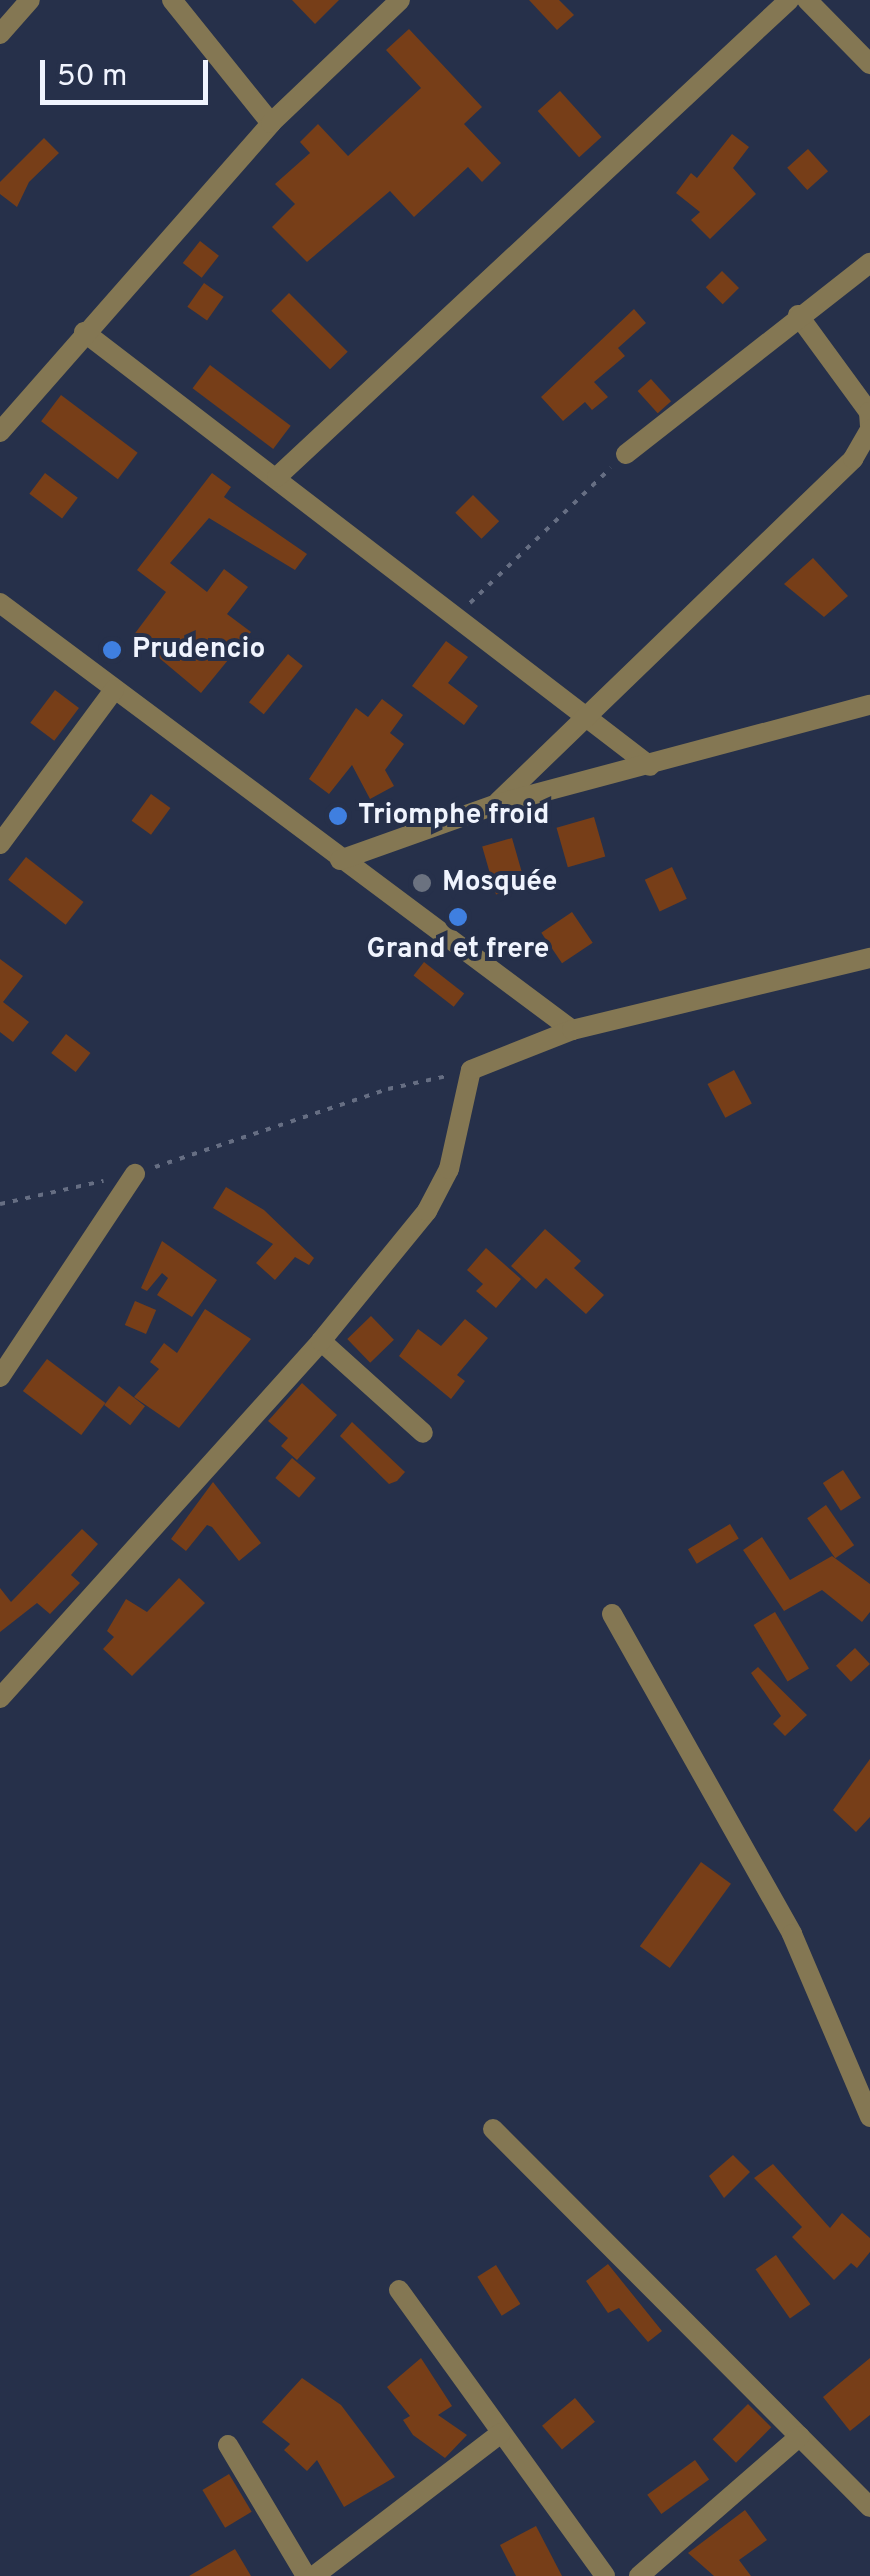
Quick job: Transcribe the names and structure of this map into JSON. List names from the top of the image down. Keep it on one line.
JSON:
{"places":["Prudencio","Triomphe froid","Mosquée","Grand et frere"],"scale_bar":"50 m"}
